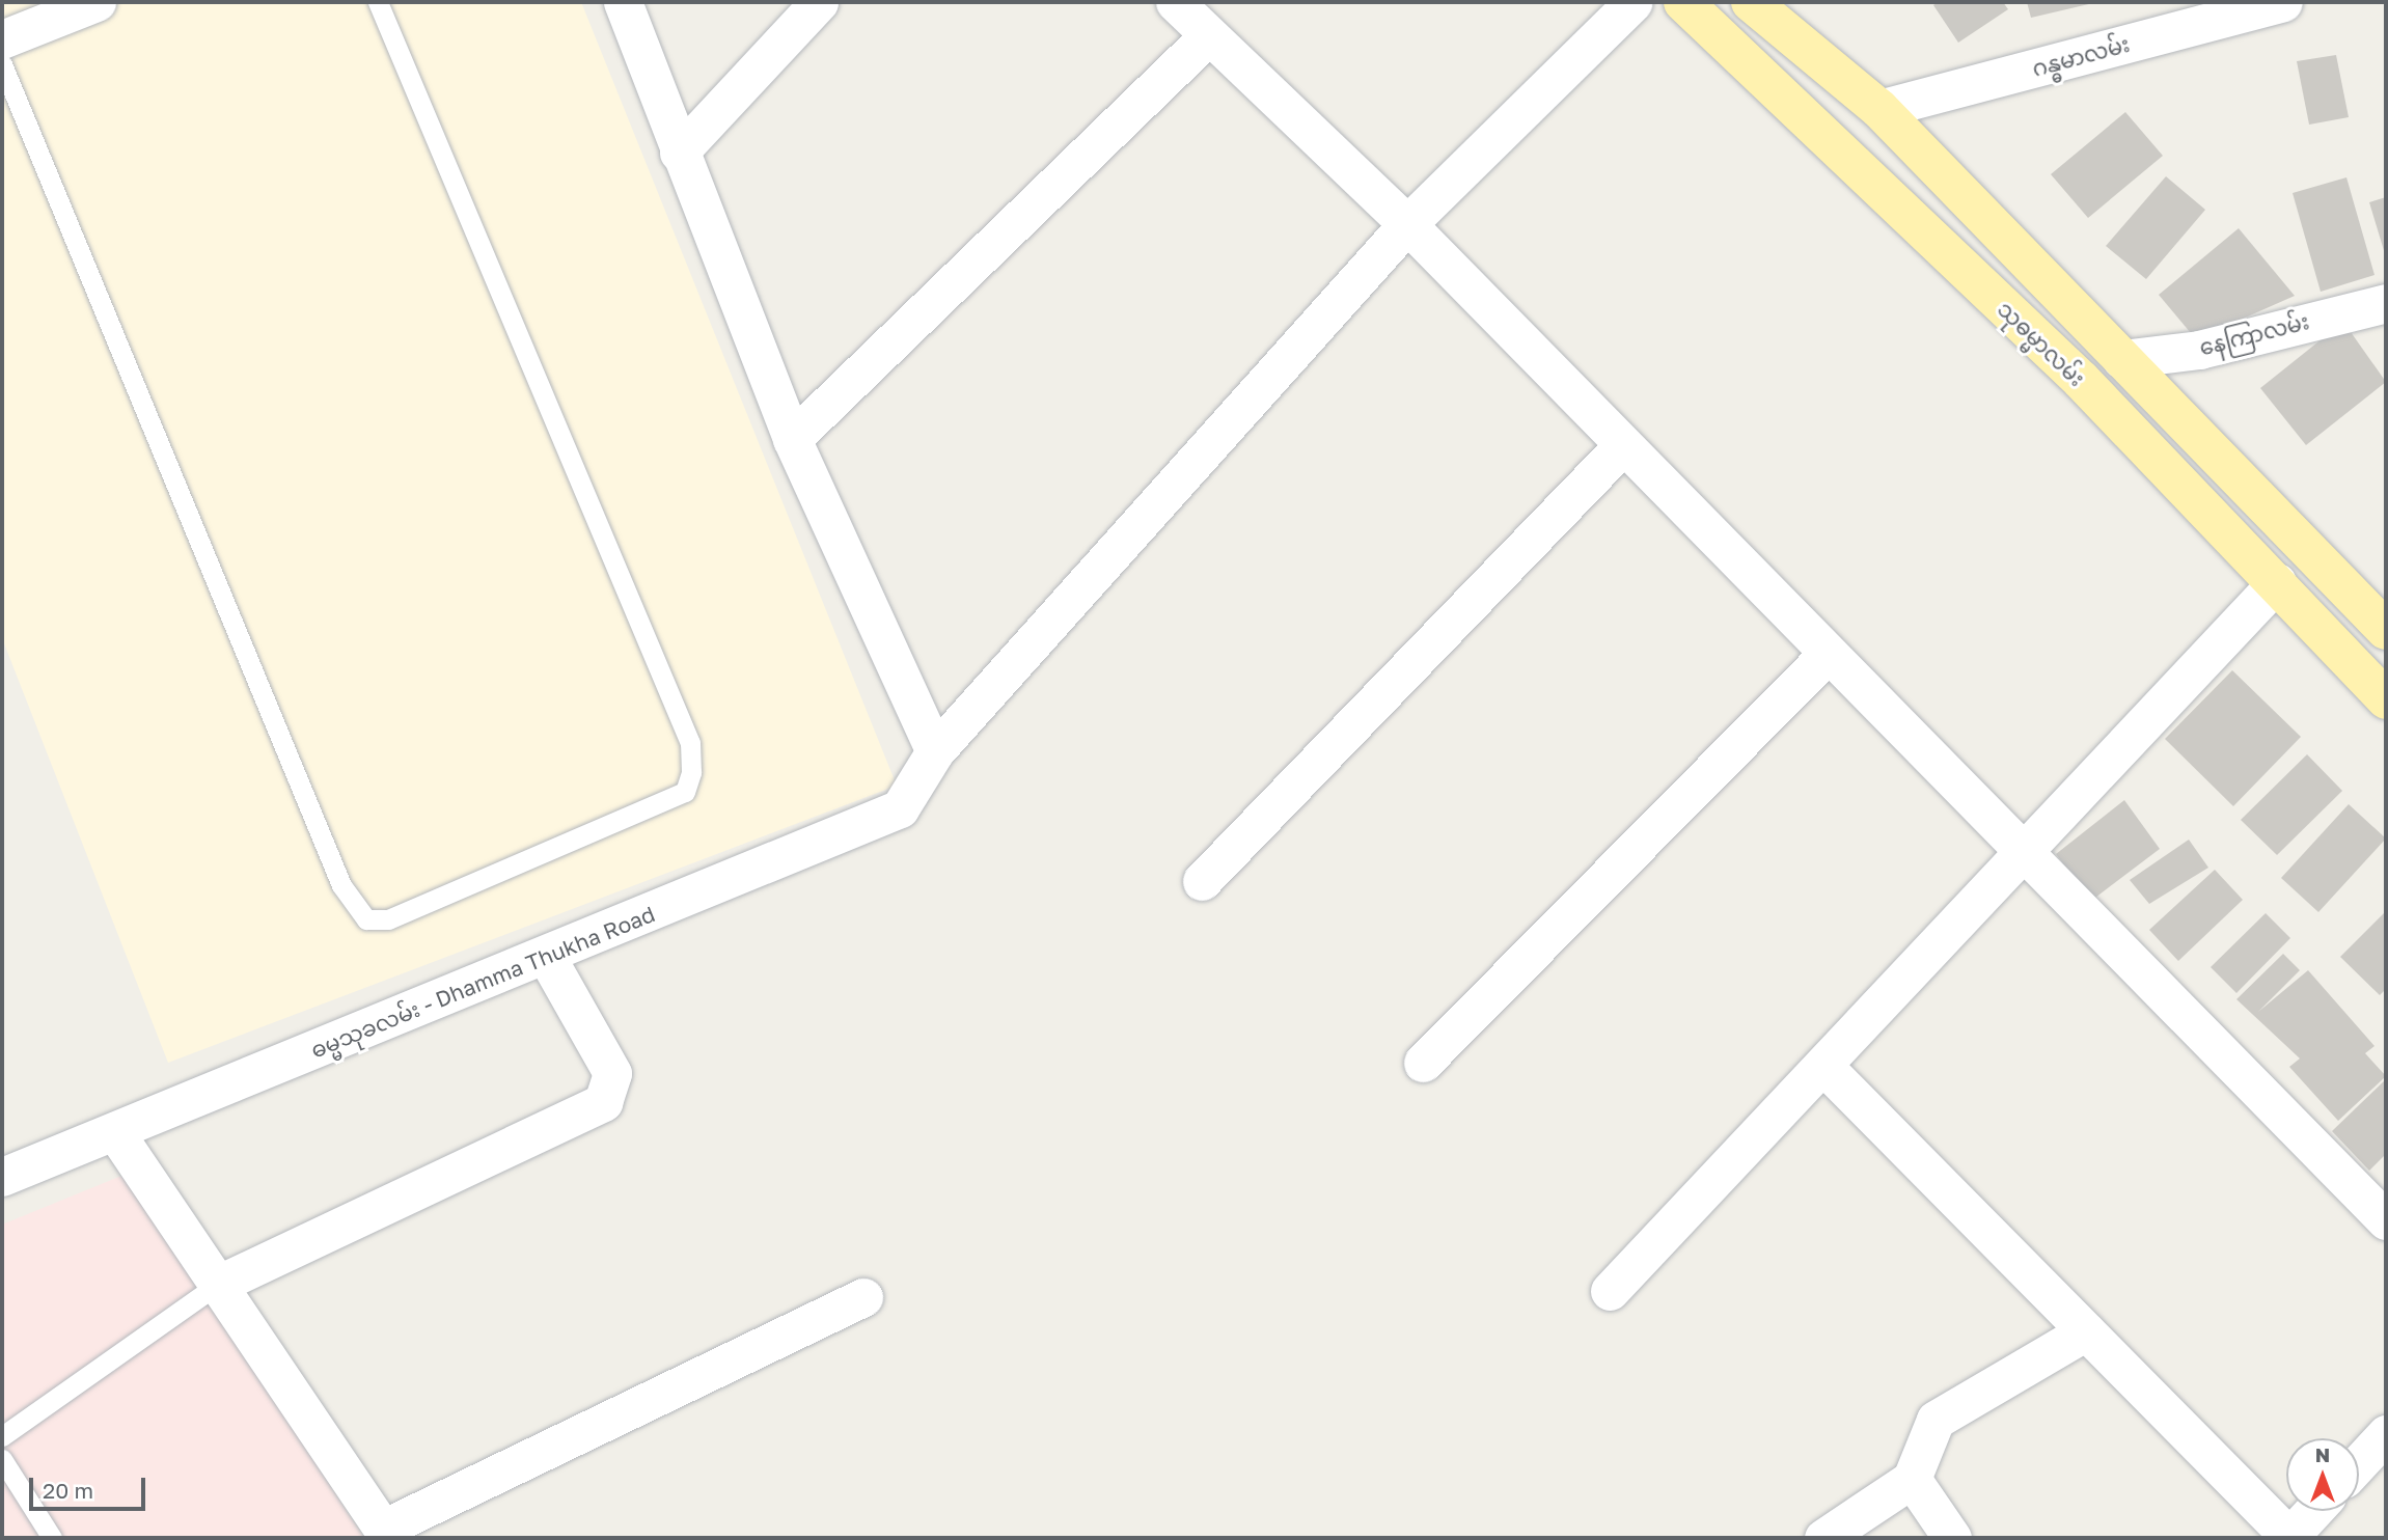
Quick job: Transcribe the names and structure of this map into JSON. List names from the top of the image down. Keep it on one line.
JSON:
{"streets":{"main road":["သုဓမ္မာလမ်း"],"street":["ဂန္ဓမာလမ်း","နေကြာလမ်း","ဓမ္မသုခလမ်း - Dhamma Thukha Road"]},"crossings":[["ဂန္ဓမာလမ်း","သုဓမ္မာလမ်း"],["နေကြာလမ်း","သုဓမ္မာလမ်း"]],"scale_bar":"20 m","north":"top"}
